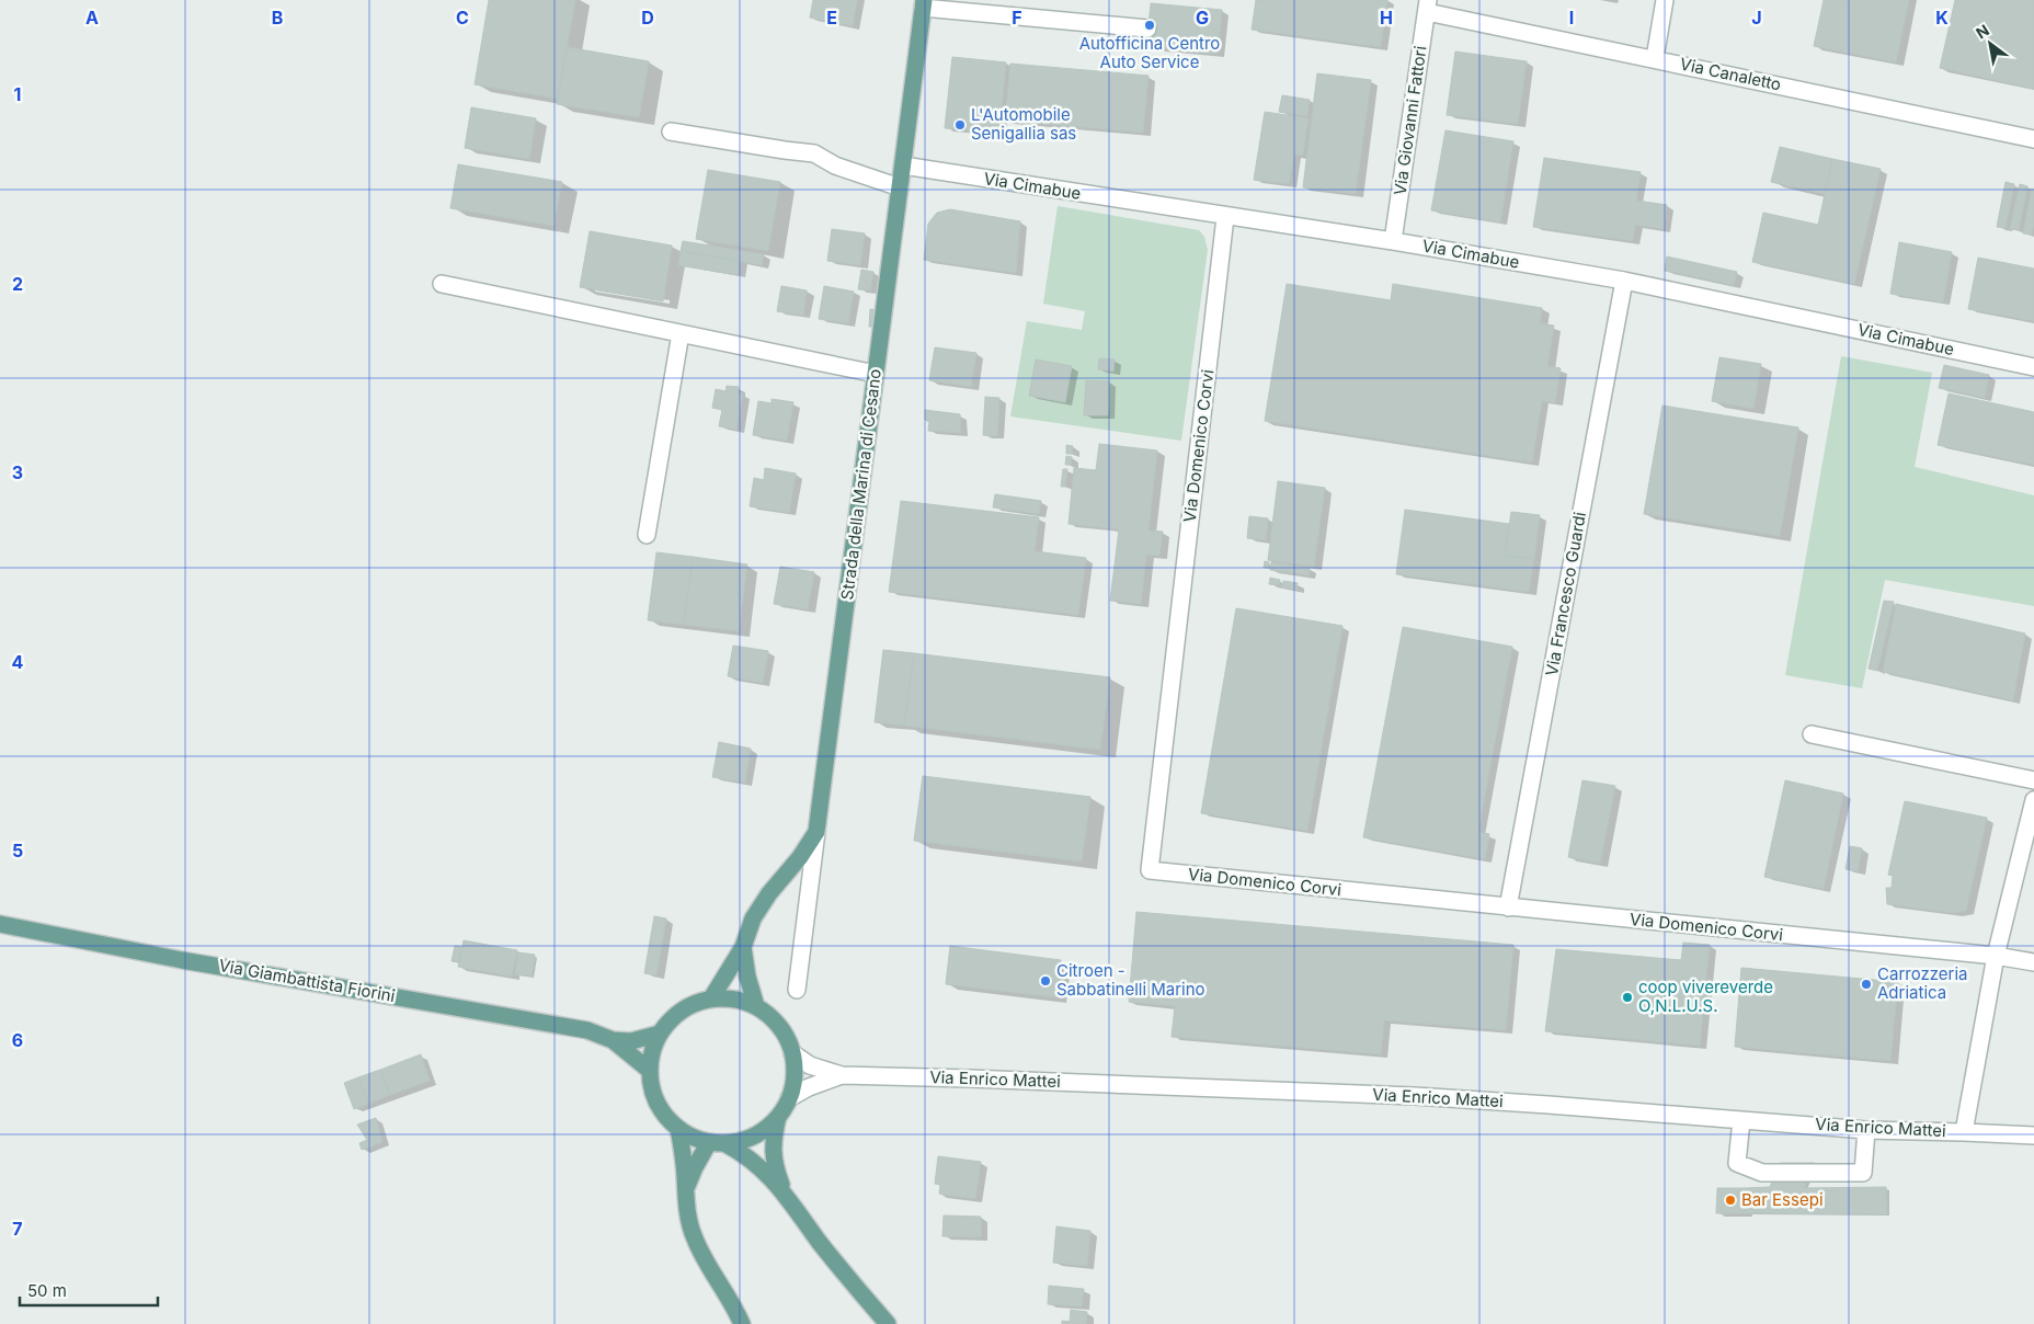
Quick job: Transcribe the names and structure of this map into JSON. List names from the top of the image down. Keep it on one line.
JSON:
{"streets":{"main road":["Strada della Marina di Cesano","Via Giambattista Fiorini"],"street":["Via Canaletto","Via Giovanni Fattori","Via Cimabue","Via Domenico Corvi","Via Francesco Guardi","Via Enrico Mattei"]},"crossings":[["Via Canaletto","Via Giovanni Fattori"],["Via Giovanni Fattori","Via Cimabue"],["Via Cimabue","Via Domenico Corvi"],["Via Cimabue","Strada della Marina di Cesano"],["Via Cimabue","Via Francesco Guardi"],["Via Domenico Corvi","Via Francesco Guardi"],["Strada della Marina di Cesano","Via Giambattista Fiorini"],["Strada della Marina di Cesano","Via Enrico Mattei"],["Via Giambattista Fiorini","Via Enrico Mattei"]],"places":["Autofficina Centro Auto Service","L'Automobile Senigallia sas","Citroen - Sabbatinelli Marino","Carrozzeria Adriatica","coop vivereverde O,N.L.U.S.","Bar Essepi"],"scale_bar":"50 m","north":"top left","grid":{"columns":["A","B","C","D","E","F","G","H","I","J","K"],"rows":["1","2","3","4","5","6","7"]}}
